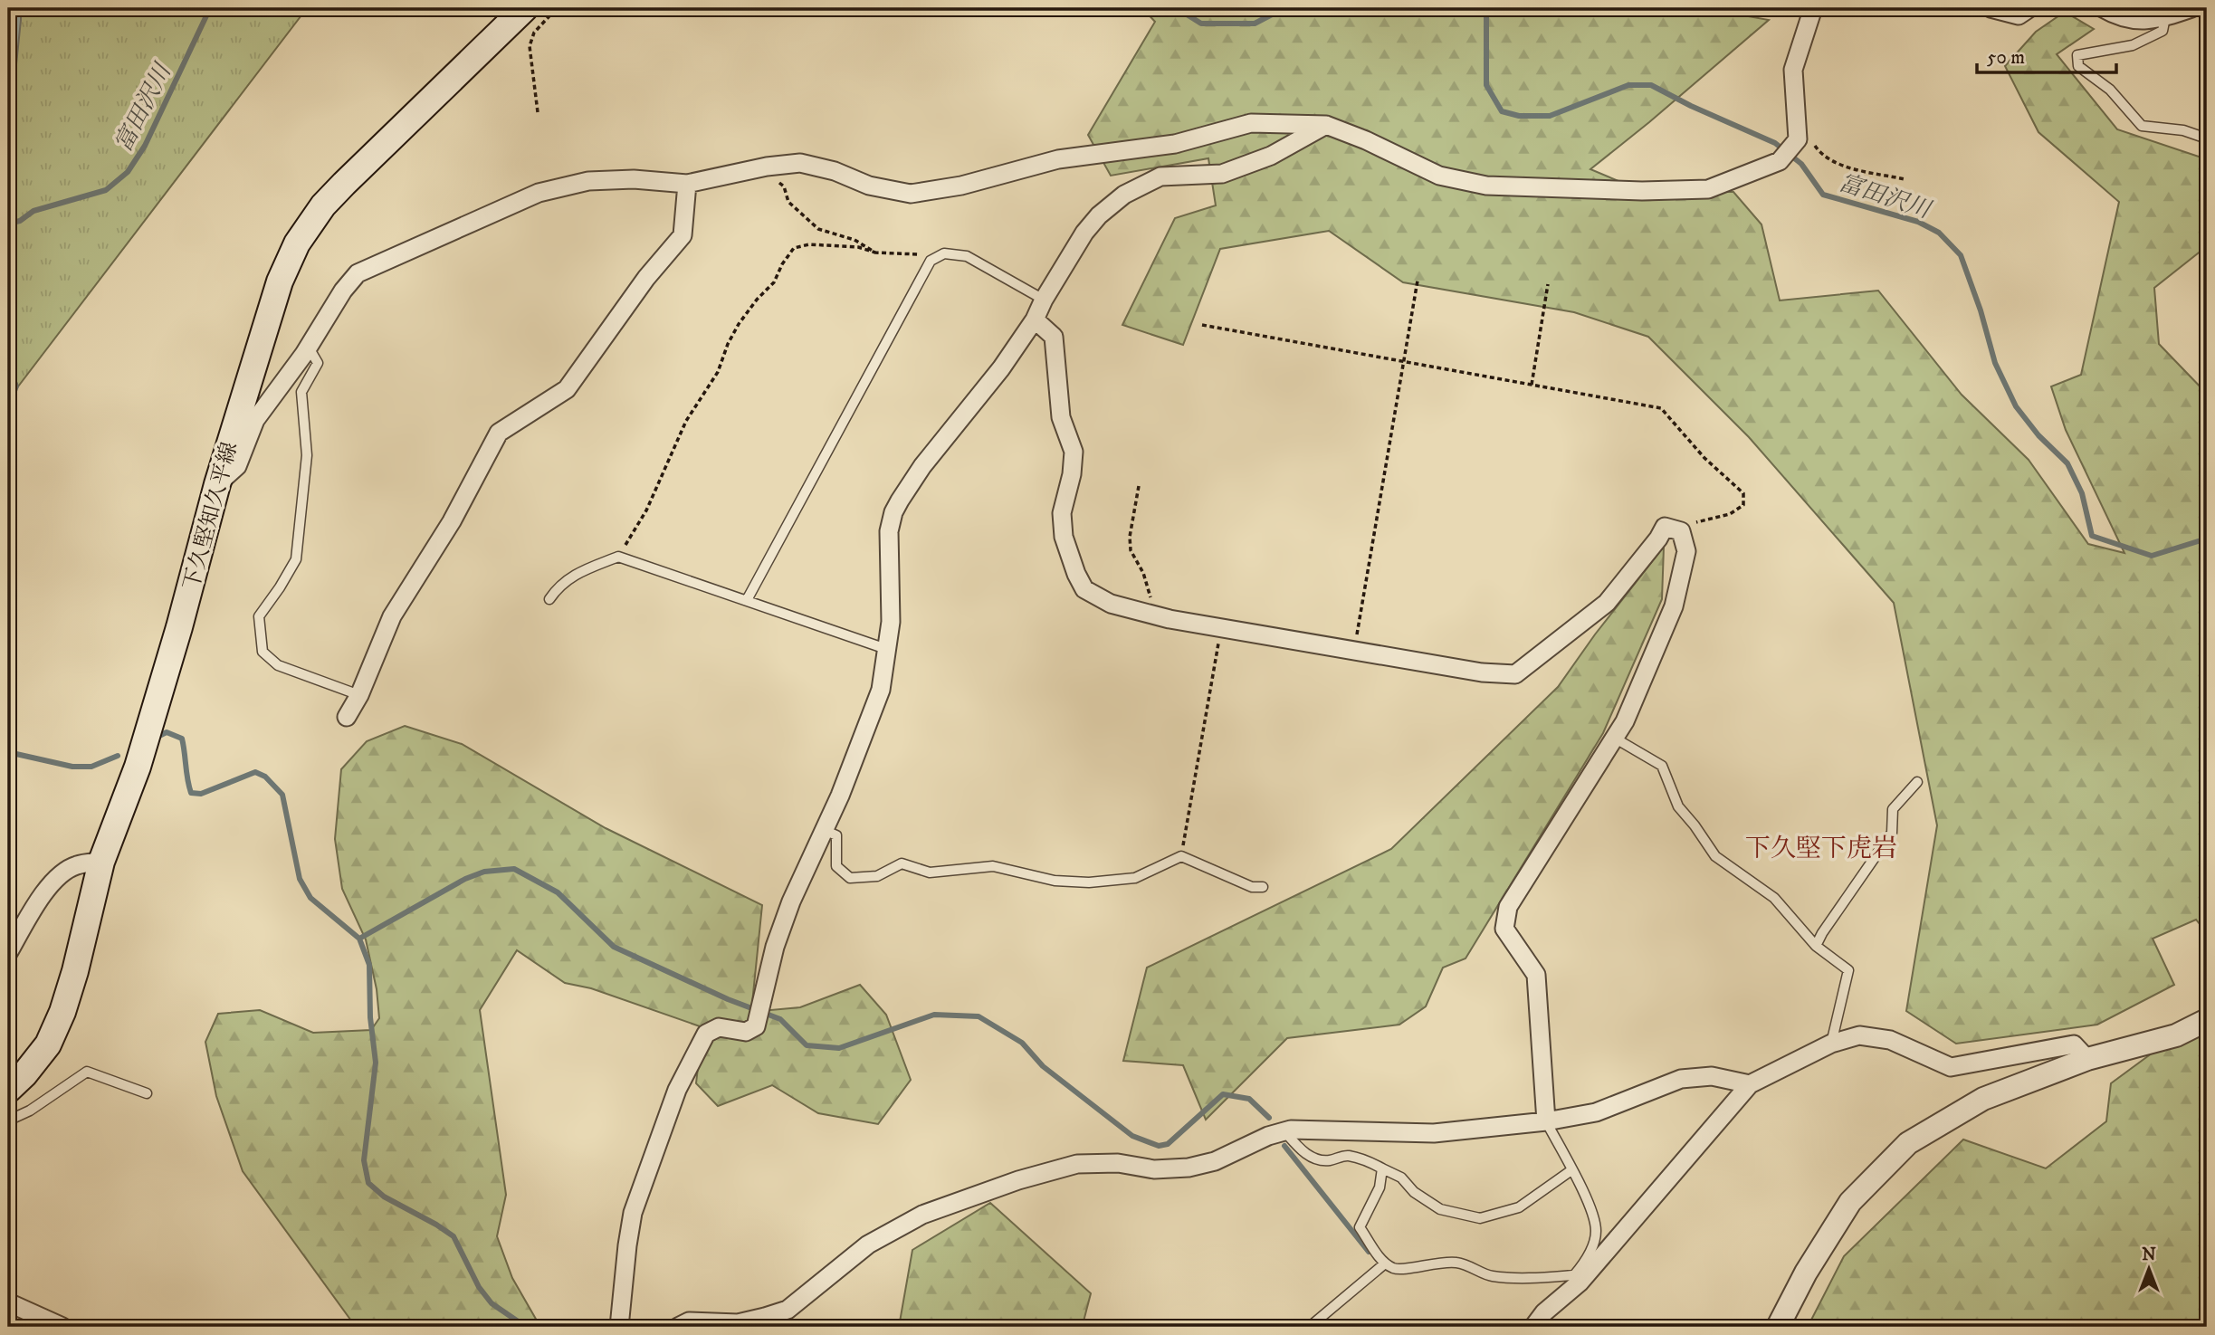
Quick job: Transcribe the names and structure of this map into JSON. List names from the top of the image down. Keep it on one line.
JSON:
{"streets":{"main road":["下久堅知久平線"]},"districts":["下久堅下虎岩"],"water":["富田沢川"],"scale_bar":"50 m","north":"top"}
